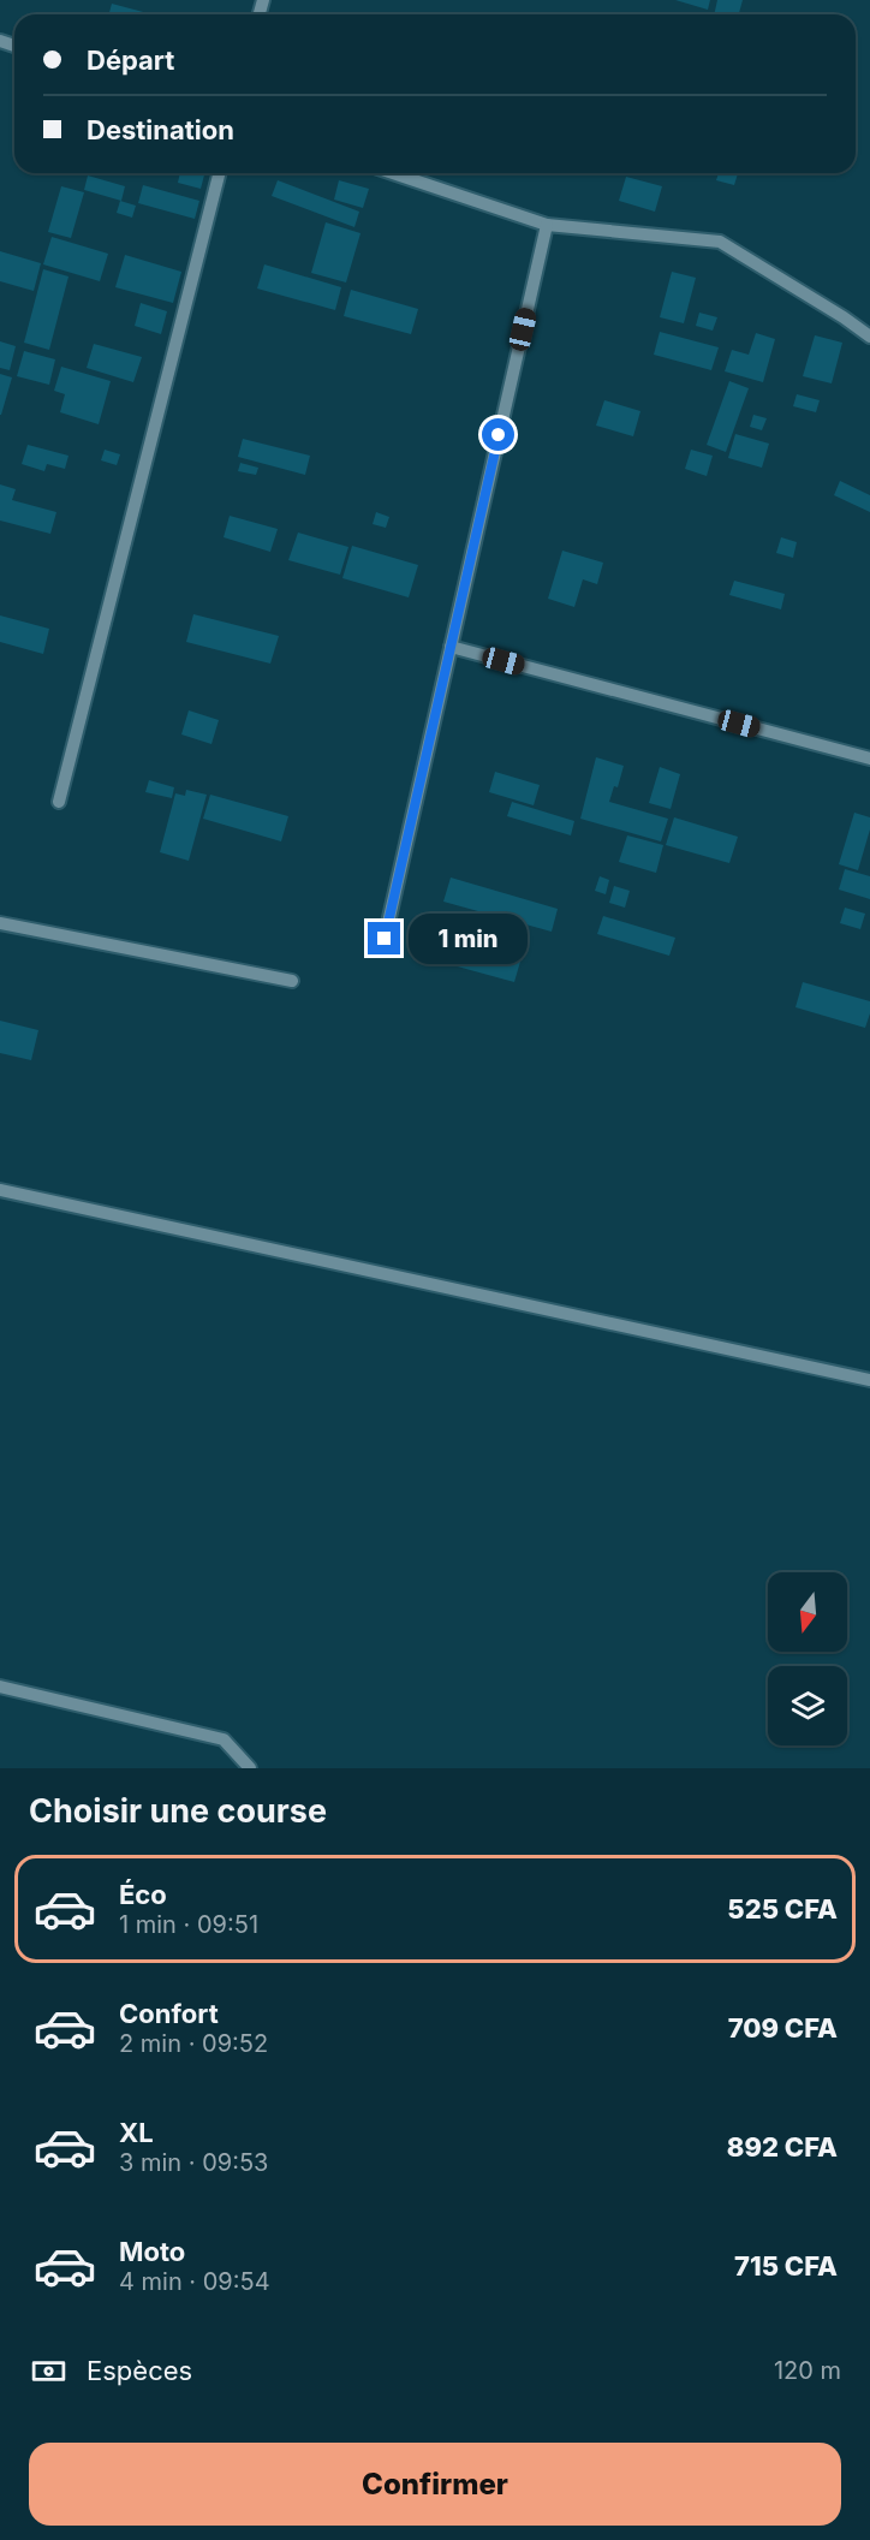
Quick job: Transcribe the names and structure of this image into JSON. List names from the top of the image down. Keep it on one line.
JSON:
{"north":"bottom","page":{"banner":["Départ","Destination"],"bubble":"1 min","heading":"Choisir une course","list":[{"name":"Éco","note":"1 min · 09:51","value":"525 CFA"},{"name":"Confort","note":"2 min · 09:52","value":"709 CFA"},{"name":"XL","note":"3 min · 09:53","value":"892 CFA"},{"name":"Moto","note":"4 min · 09:54","value":"715 CFA"}],"pay":["Espèces","120 m"],"buttons":"Confirmer"}}
